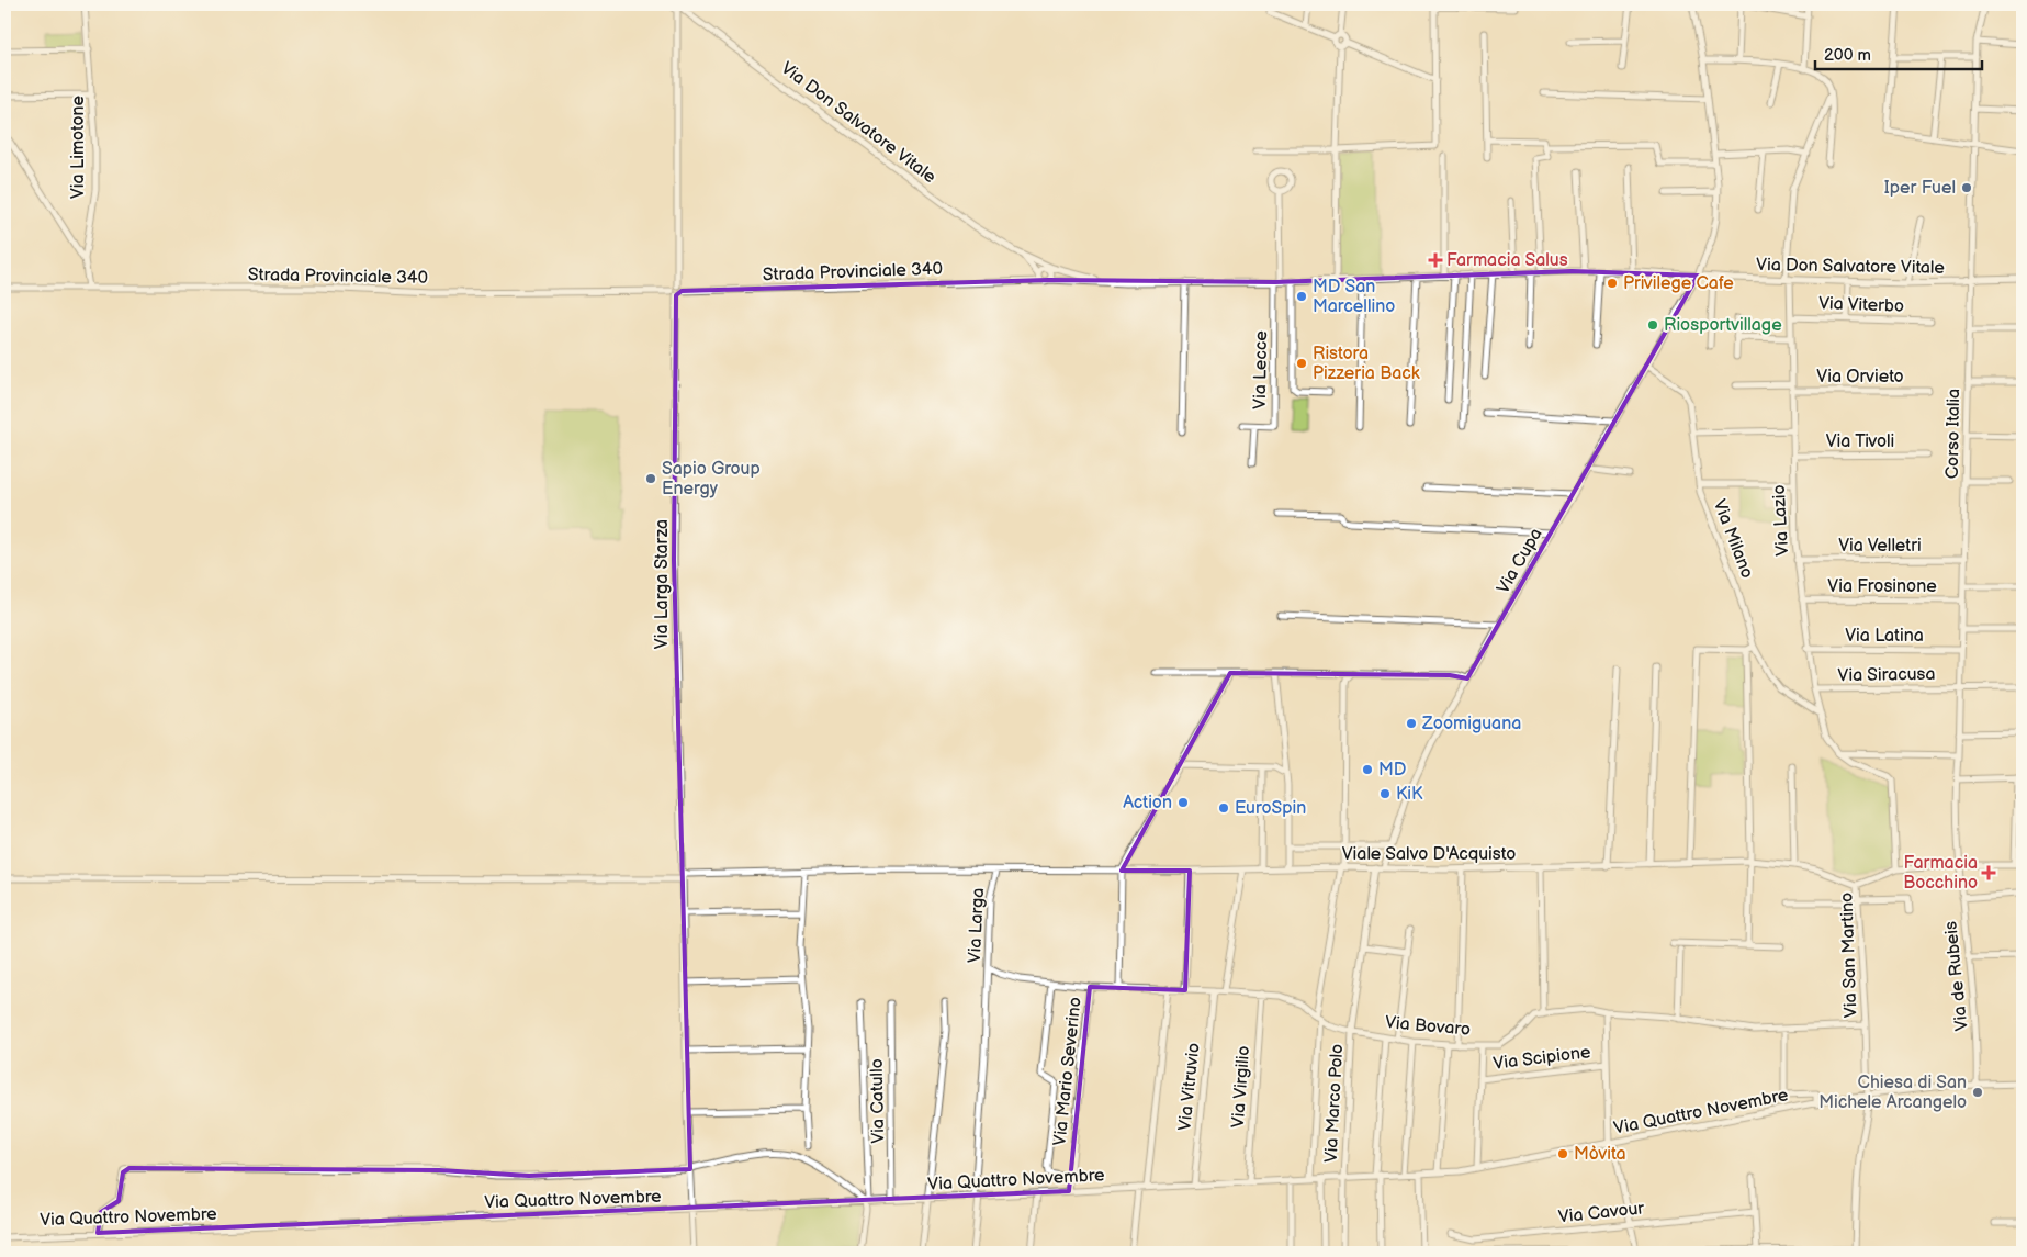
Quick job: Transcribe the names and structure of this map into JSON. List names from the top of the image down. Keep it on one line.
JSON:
{"streets":{"street":["Via Don Salvatore Vitale","Via Limotone","Strada Provinciale 340","Via Viterbo","Via Lecce","Via Orvieto","Corso Italia","Via Tivoli","Via Lazio","Via Milano","Via Velletri","Via Cupa","Via Larga Starza","Via Frosinone","Via Latina","Via Siracusa","Viale Salvo D'Acquisto","Via Larga","Via San Martino","Via de Rubeis","Via Bovaro","Via Scipione","Via Mario Severino","Via Vitruvio","Via Virgilio","Via Catullo","Via Marco Polo","Via Quattro Novembre","Via Cavour"]},"crossings":[["Via Don Salvatore Vitale","Strada Provinciale 340"],["Via Don Salvatore Vitale","Via Lecce"],["Via Don Salvatore Vitale","Corso Italia"],["Via Don Salvatore Vitale","Via Lazio"],["Via Don Salvatore Vitale","Via Cupa"],["Via Limotone","Strada Provinciale 340"],["Strada Provinciale 340","Via Larga Starza"],["Via Viterbo","Via Lazio"],["Via Orvieto","Via Lazio"],["Corso Italia","Via Velletri"],["Corso Italia","Via Frosinone"],["Corso Italia","Via Latina"],["Corso Italia","Via Siracusa"],["Corso Italia","Via San Martino"],["Corso Italia","Via de Rubeis"],["Via Tivoli","Via Lazio"],["Via Lazio","Via Milano"],["Via Lazio","Via Velletri"],["Via Lazio","Via Frosinone"],["Via Lazio","Via Latina"],["Via Lazio","Via Siracusa"],["Via Milano","Via Cupa"],["Via Cupa","Viale Salvo D'Acquisto"],["Via Larga Starza","Via Larga"],["Via Larga Starza","Via Quattro Novembre"],["Viale Salvo D'Acquisto","Via Larga"],["Viale Salvo D'Acquisto","Via San Martino"],["Viale Salvo D'Acquisto","Via Marco Polo"],["Via Larga","Via Bovaro"],["Via Larga","Via Quattro Novembre"],["Via San Martino","Via de Rubeis"],["Via San Martino","Via Bovaro"],["Via San Martino","Via Quattro Novembre"],["Via de Rubeis","Via Quattro Novembre"],["Via Bovaro","Via Mario Severino"],["Via Bovaro","Via Vitruvio"],["Via Bovaro","Via Virgilio"],["Via Bovaro","Via Marco Polo"],["Via Mario Severino","Via Quattro Novembre"],["Via Vitruvio","Via Quattro Novembre"],["Via Virgilio","Via Quattro Novembre"],["Via Catullo","Via Quattro Novembre"],["Via Marco Polo","Via Quattro Novembre"]],"places":{"other":["Iper Fuel","Privilege Cafe","MD San Marcellino","Riosportvillage","Ristora Pizzeria Back","Sapio Group Energy","Zoomiguana","MD","KiK","Action","EuroSpin","Chiesa di San Michele Arcangelo","Mòvita"],"health":["Farmacia Salus","Farmacia Bocchino"]},"scale_bar":"200 m"}
